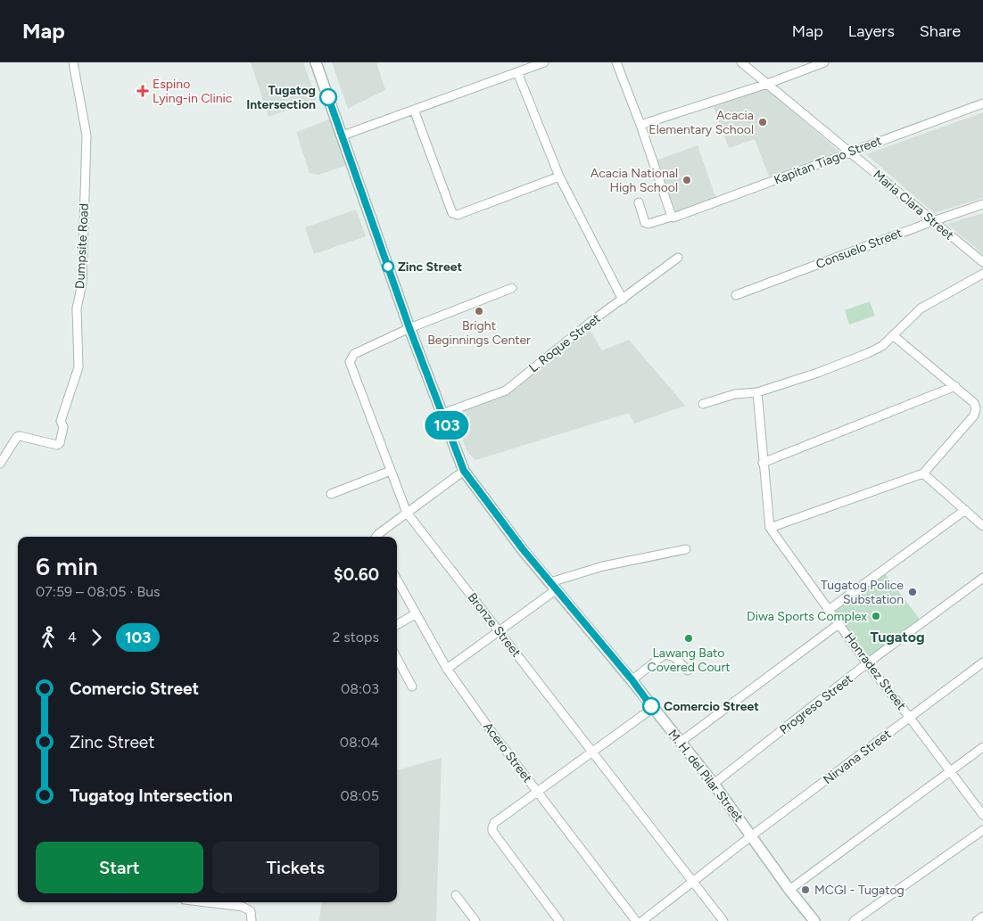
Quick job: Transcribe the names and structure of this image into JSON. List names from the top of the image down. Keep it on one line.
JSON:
{"streets":{"main road":["M. H. del Pilar Street"],"street":["Kapitan Tiago Street","Maria Clara Street","Dumpsite Road","Consuelo Street","L. Roque Street","Bronze Street","Honradez Street","Progreso Street","Acero Street","Nirvana Street"]},"crossings":[["Kapitan Tiago Street","Maria Clara Street"],["Maria Clara Street","Consuelo Street"],["L. Roque Street","M. H. del Pilar Street"],["Bronze Street","Nirvana Street"],["Bronze Street","M. H. del Pilar Street"],["Honradez Street","Progreso Street"],["Honradez Street","Nirvana Street"],["Progreso Street","M. H. del Pilar Street"],["Nirvana Street","M. H. del Pilar Street"]],"districts":["Tugatog"],"places":{"health":["Espino Lying-in Clinic"],"other":["Tugatog Intersection","Acacia Elementary School","Acacia National High School","Zinc Street","Bright Beginnings Center","Tugatog Police Substation","Diwa Sports Complex","Lawang Bato Covered Court","Comercio Street","MCGI - Tugatog"]},"lines":["bus line 103"],"page":{"header":"Map","nav":["Map","Layers","Share"],"on_map":"103","heading":["6 min","07:59 – 08:05 · Bus","$0.60"],"legs":["4","103","2 stops"],"list":[{"name":"Comercio Street","value":"08:03"},{"name":"Zinc Street","value":"08:04"},{"name":"Tugatog Intersection","value":"08:05"}],"buttons":["Start","Tickets"]}}
